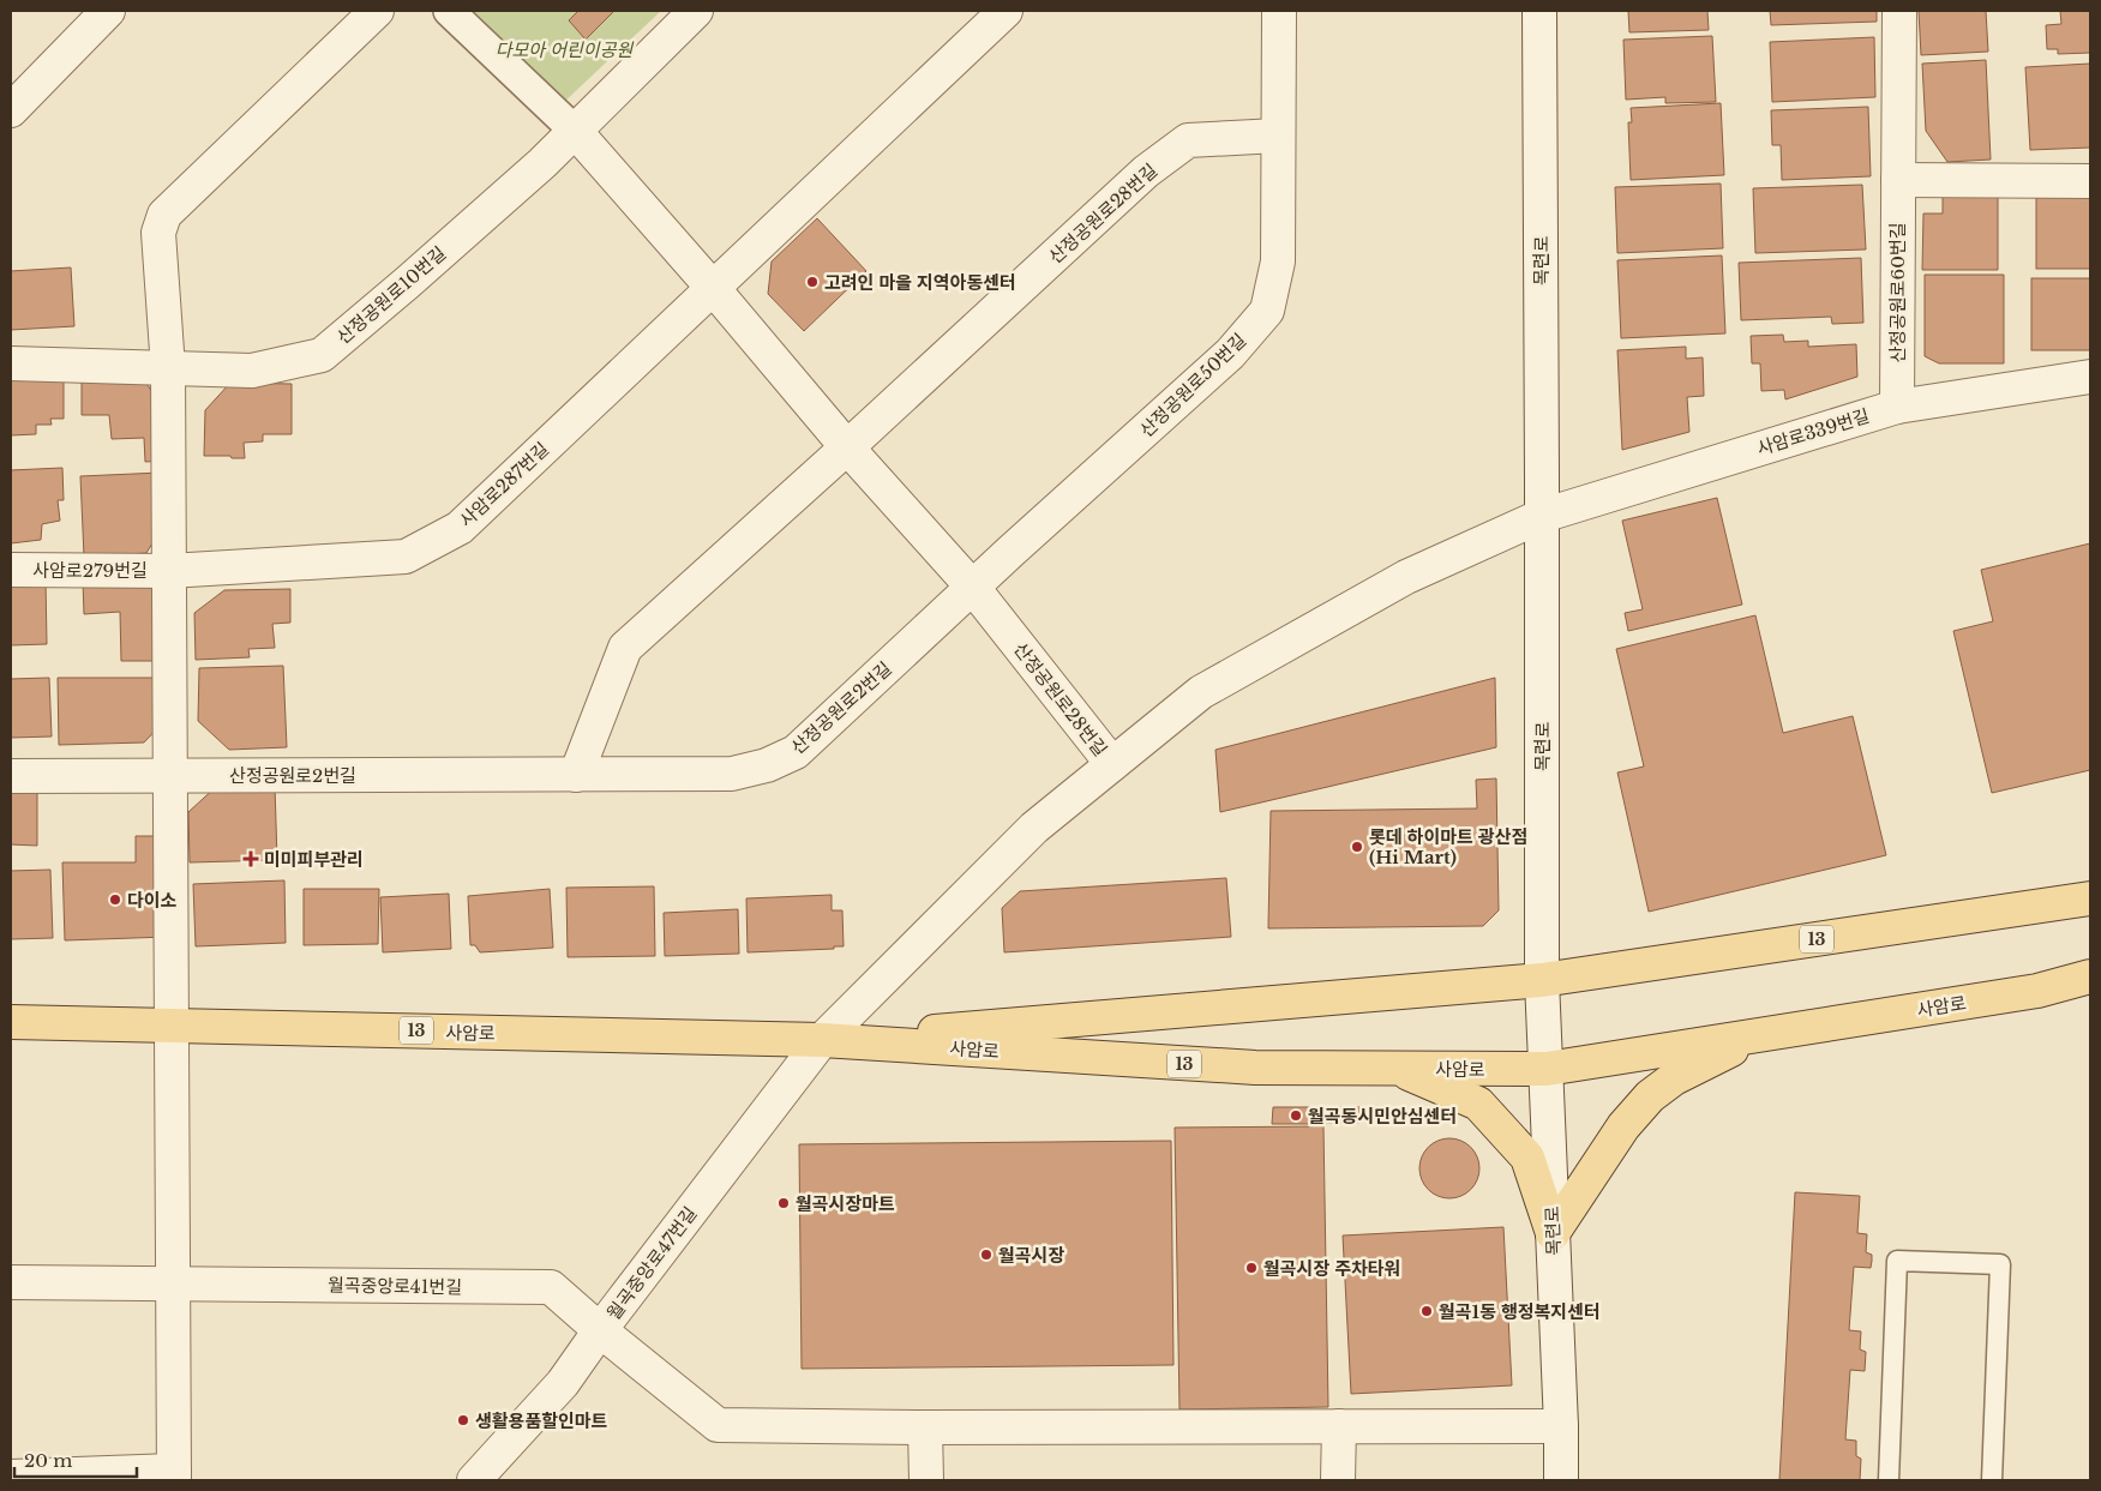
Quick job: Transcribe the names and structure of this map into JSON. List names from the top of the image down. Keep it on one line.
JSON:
{"streets":{"main road":["13","사암로"],"street":["산정공원로28번길","목련로","산정공원로60번길","산정공원로10번길","산정공원로50번길","사암로339번길","사암로287번길","사암로279번길","산정공원로2번길","월곡중앙로47번길","월곡중앙로41번길"]},"crossings":[["산정공원로28번길","목련로"],["산정공원로28번길","산정공원로10번길"],["산정공원로28번길","산정공원로50번길"],["산정공원로28번길","사암로339번길"],["산정공원로28번길","사암로287번길"],["산정공원로28번길","산정공원로2번길"],["산정공원로28번길","월곡중앙로47번길"],["목련로","사암로339번길"],["목련로","사암로"],["목련로","월곡중앙로41번길"],["산정공원로60번길","사암로339번길"],["산정공원로50번길","산정공원로2번길"],["사암로287번길","사암로279번길"],["사암로","월곡중앙로47번길"],["월곡중앙로47번길","월곡중앙로41번길"]],"parks":["다모아 어린이공원"],"places":{"other":["고려인 마을 지역아동센터","롯데 하이마트 광산점 (Hi Mart)","다이소","월곡동시민안심센터","월곡시장마트","월곡시장","월곡시장 주차타워","월곡1동 행정복지센터","생활용품할인마트"],"health":["미미피부관리"]},"scale_bar":"20 m"}
